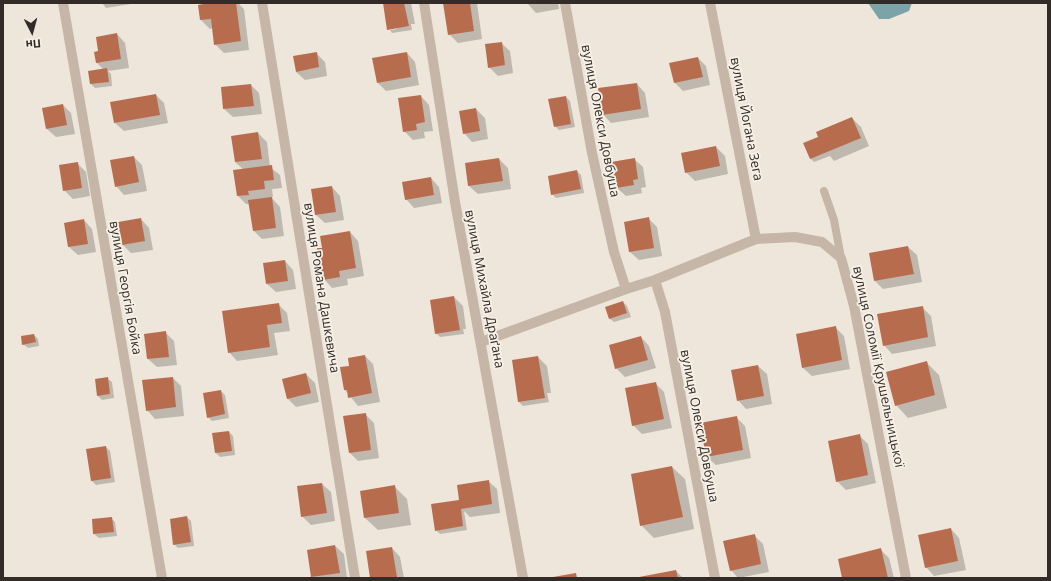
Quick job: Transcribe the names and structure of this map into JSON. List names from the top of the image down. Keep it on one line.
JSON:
{"streets":{"street":["вулиця Йогана Зега","вулиця Олекси Довбуша","вулиця Георгія Бойка","вулиця Романа Дашкевича","вулиця Михайла Драґана","вулиця Соломії Крушельницької"]},"crossings":[["вулиця Йогана Зега","вулиця Соломії Крушельницької"],["вулиця Олекси Довбуша","вулиця Соломії Крушельницької"],["вулиця Михайла Драґана","вулиця Соломії Крушельницької"]],"north":"bottom"}
